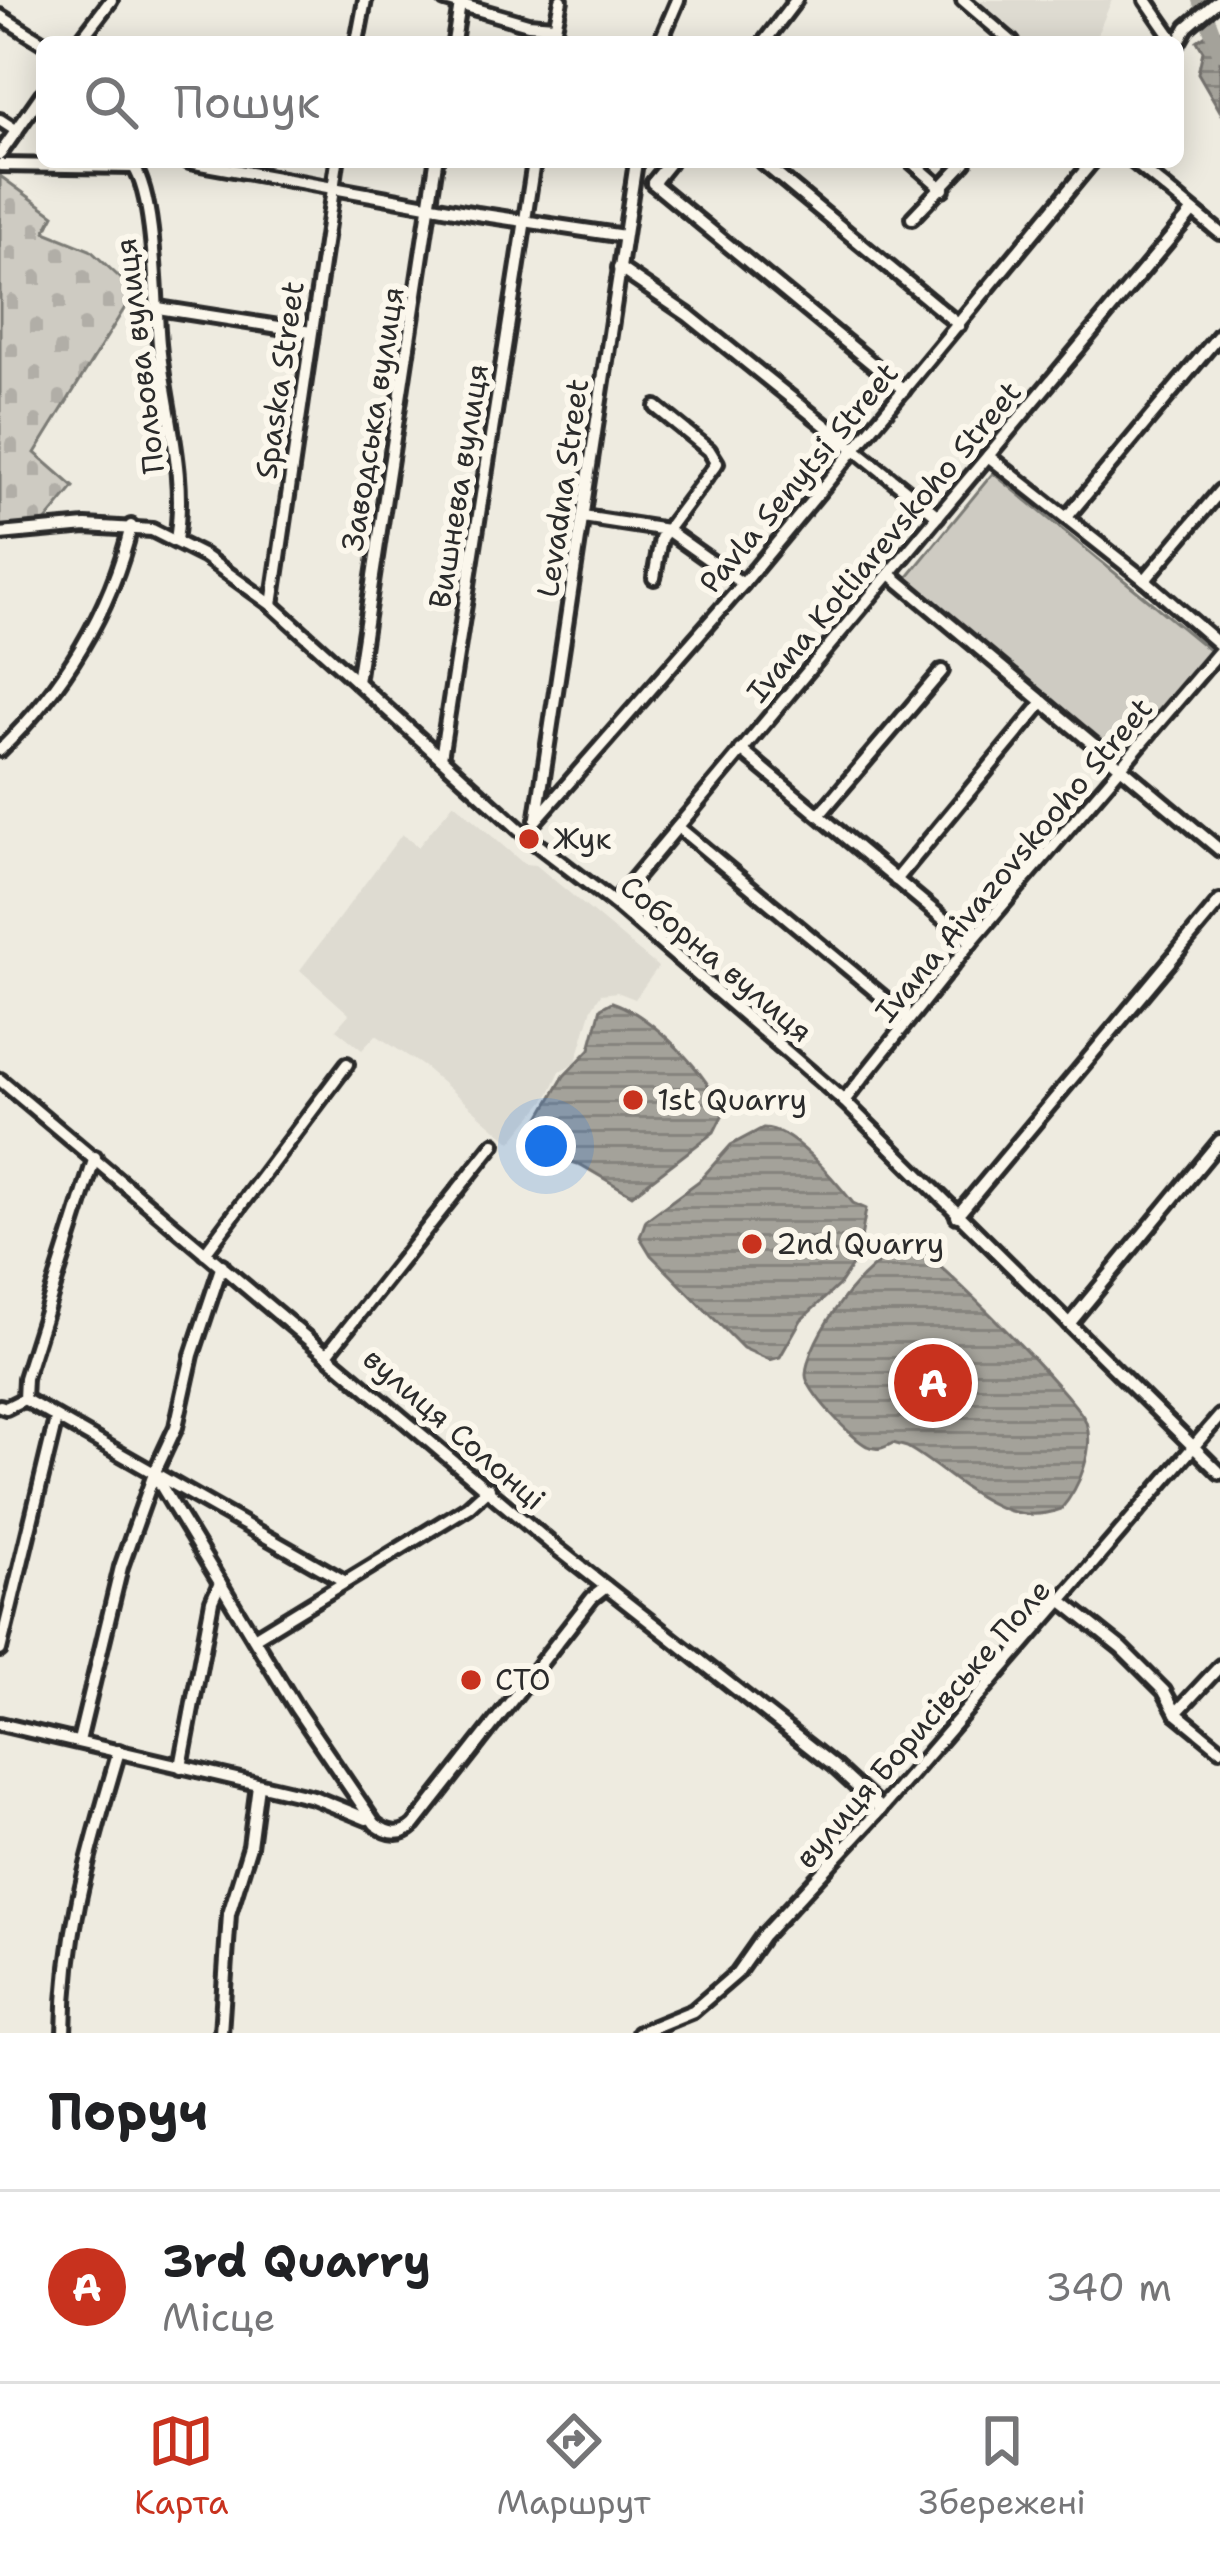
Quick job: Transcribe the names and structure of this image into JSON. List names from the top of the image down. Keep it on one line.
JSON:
{"streets":{"street":["Польова вулиця","Spaska Street","Заводська вулиця","Pavla Senytsi Street","Вишнева вулиця","Levadna Street","Ivana Kotliarevskoho Street","Ivana Aivazovskooho Street","Соборна вулиця","вулиця Солонці","вулиця Борисівське Поле"]},"crossings":[["Польова вулиця","Соборна вулиця"],["Spaska Street","Соборна вулиця"],["Заводська вулиця","Соборна вулиця"],["Pavla Senytsi Street","Levadna Street"],["Вишнева вулиця","Соборна вулиця"],["Ivana Kotliarevskoho Street","Соборна вулиця"],["Ivana Aivazovskooho Street","Соборна вулиця"],["Соборна вулиця","вулиця Борисівське Поле"],["вулиця Солонці","вулиця Борисівське Поле"]],"places":["Жук","1st Quarry","2nd Quarry","СТО"],"page":{"search":"Пошук","pins":"A","heading":"Поруч","list":[{"mark":"A","name":"3rd Quarry","note":"Місце","value":"340 m"}],"nav":["Карта","Маршрут","Збережені"]}}
